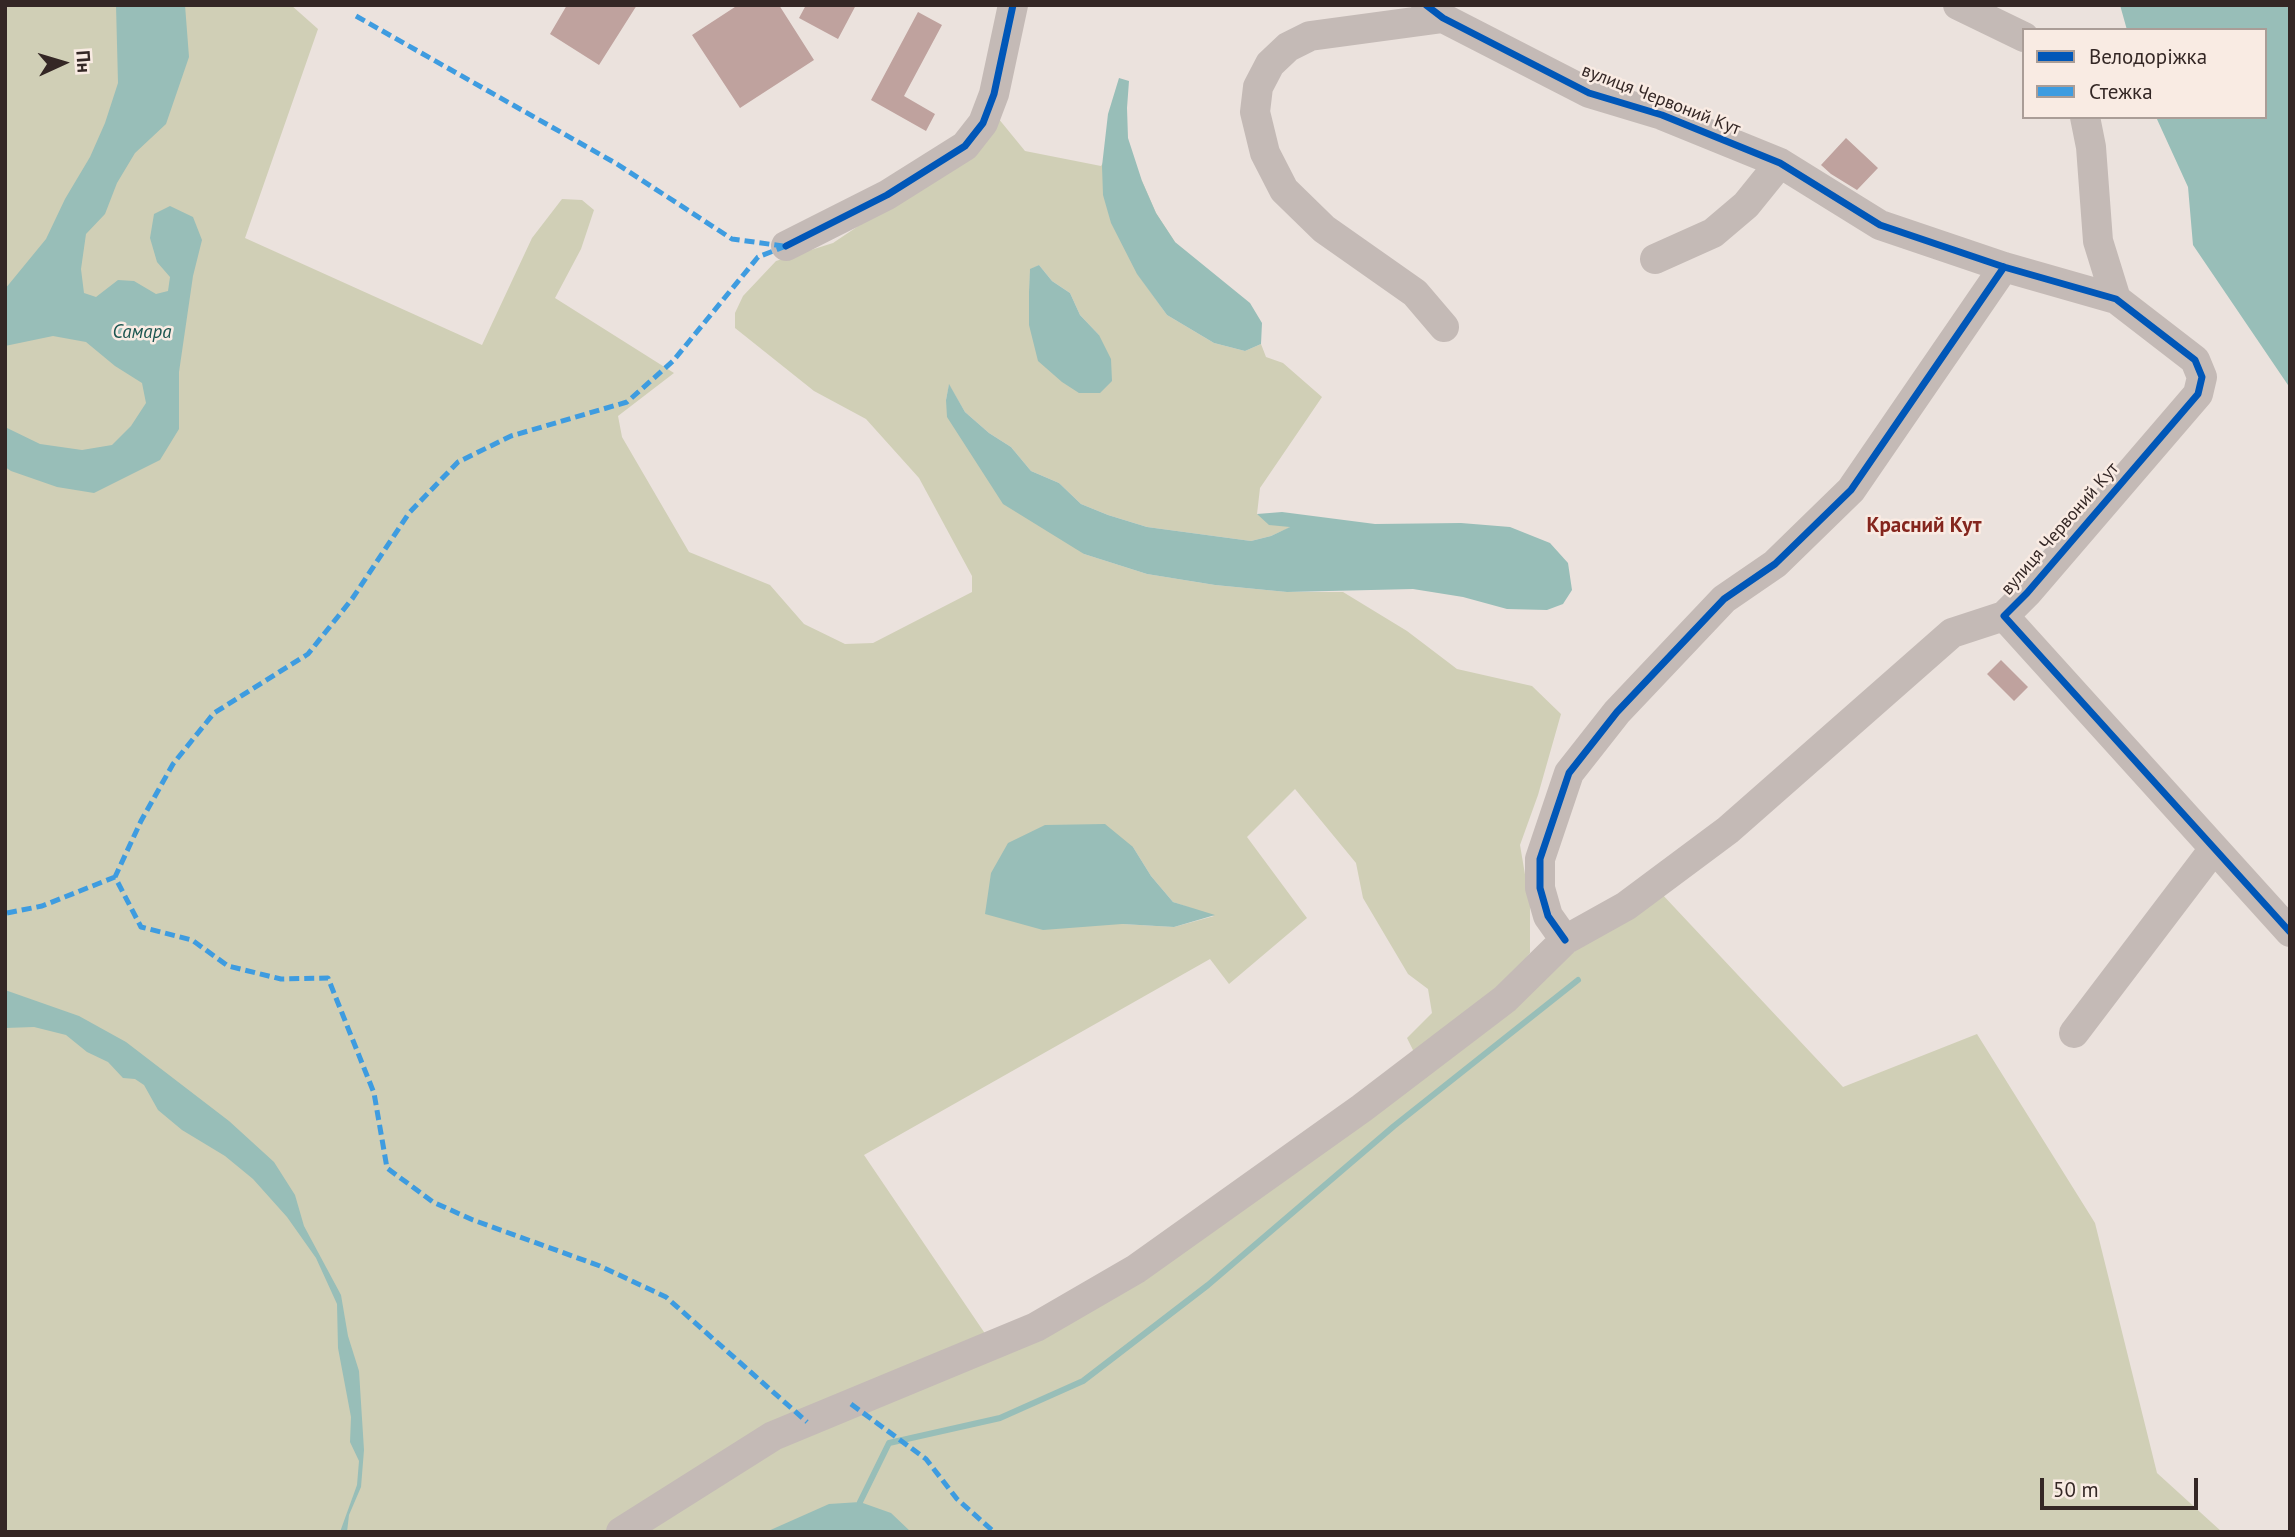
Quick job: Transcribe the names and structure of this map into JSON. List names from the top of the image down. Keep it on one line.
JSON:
{"streets":{"street":["вулиця Червоний Кут"]},"districts":["Красний Кут"],"water":["Самара"],"legend":["Велодоріжка","Стежка"],"scale_bar":"50 m","north":"right"}
